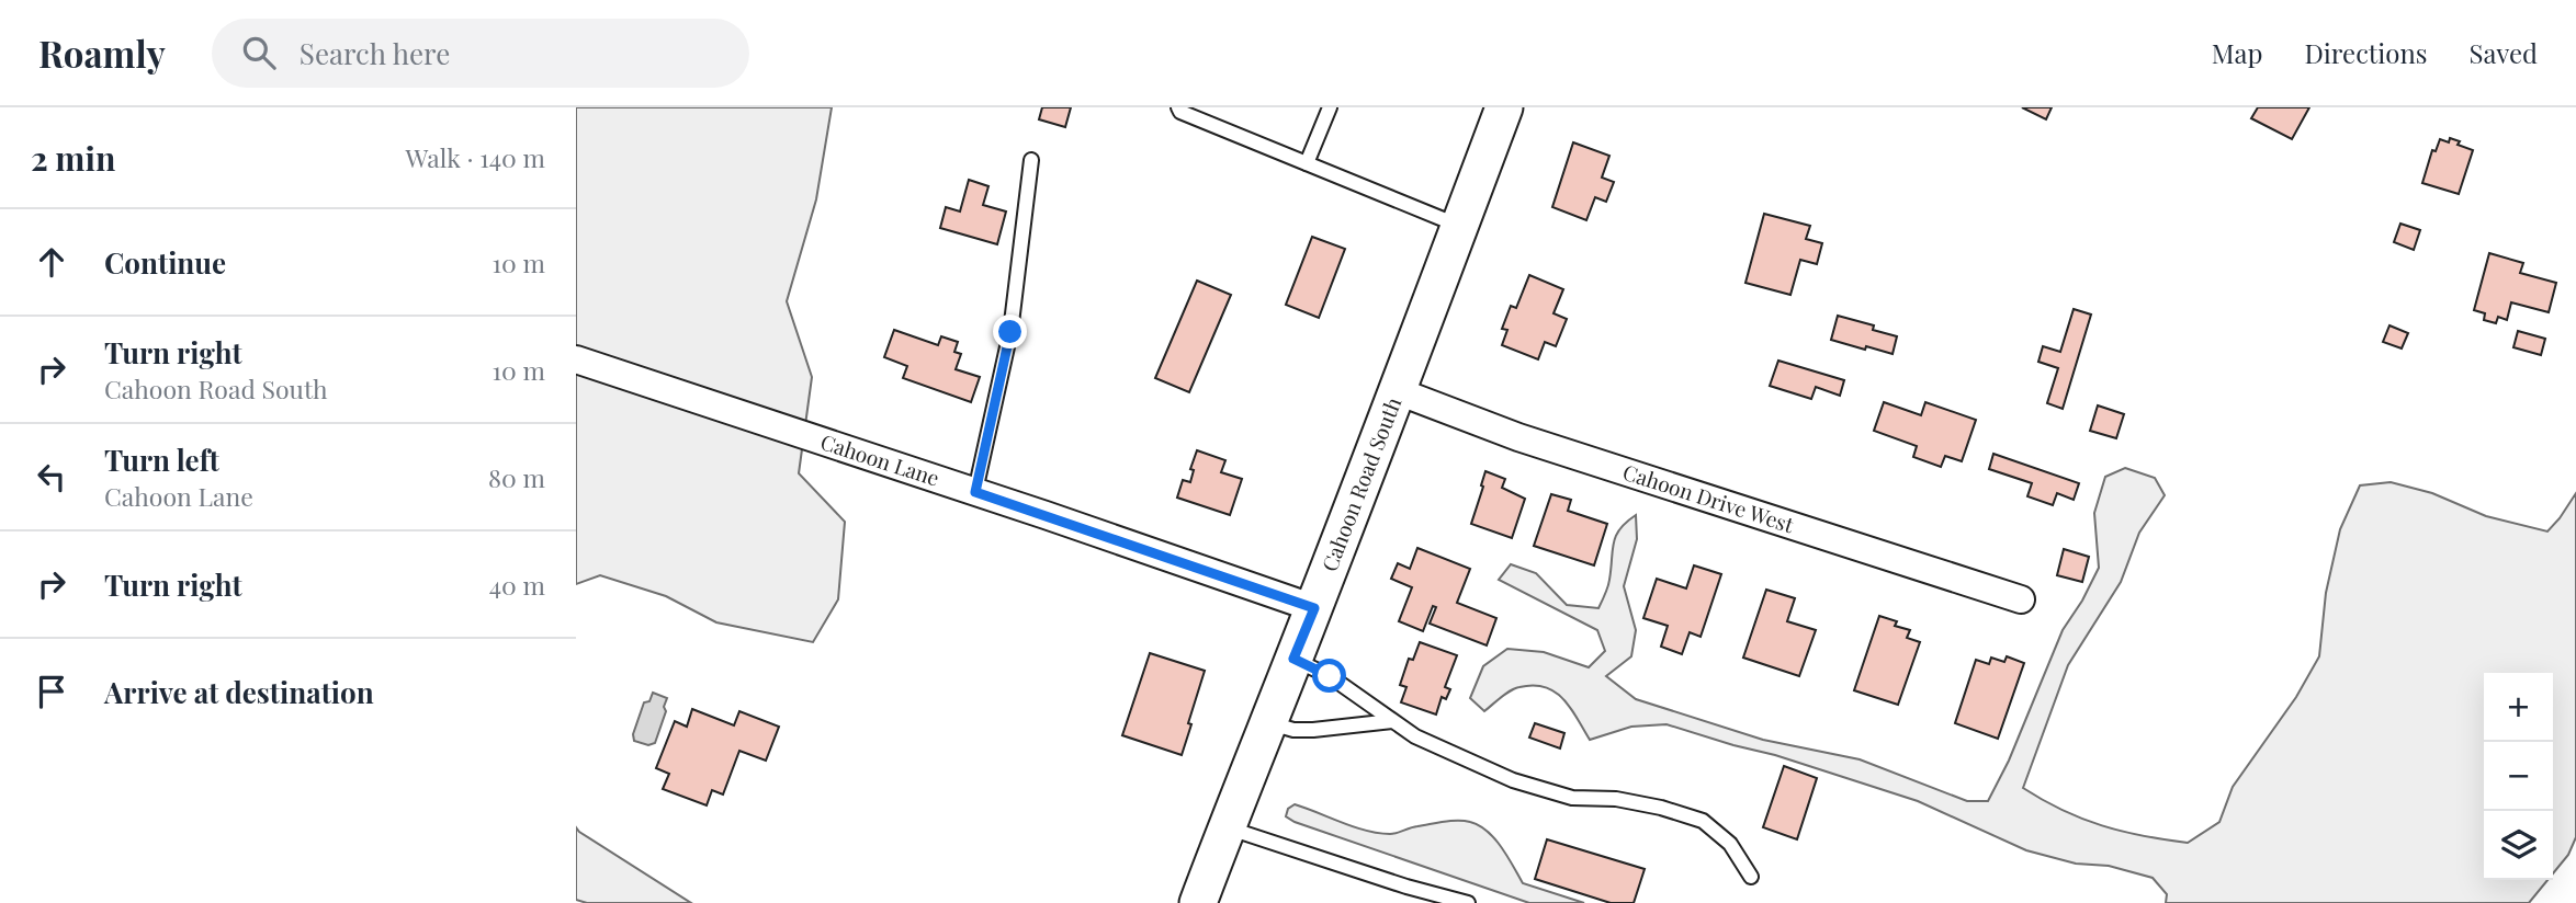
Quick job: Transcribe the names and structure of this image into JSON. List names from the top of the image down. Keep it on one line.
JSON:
{"streets":{"main road":["Cahoon Road South"],"street":["Cahoon Lane","Cahoon Drive West"]},"crossings":[["Cahoon Lane","Cahoon Road South"],["Cahoon Road South","Cahoon Drive West"]],"page":{"header":"Roamly","search":"Search here","nav":["Map","Directions","Saved"],"heading":["2 min","Walk · 140 m"],"list":[["Continue","10 m"],["Turn right","Cahoon Road South","10 m"],["Turn left","Cahoon Lane","80 m"],["Turn right","40 m"],"Arrive at destination"],"map_buttons":["+","−"]}}
